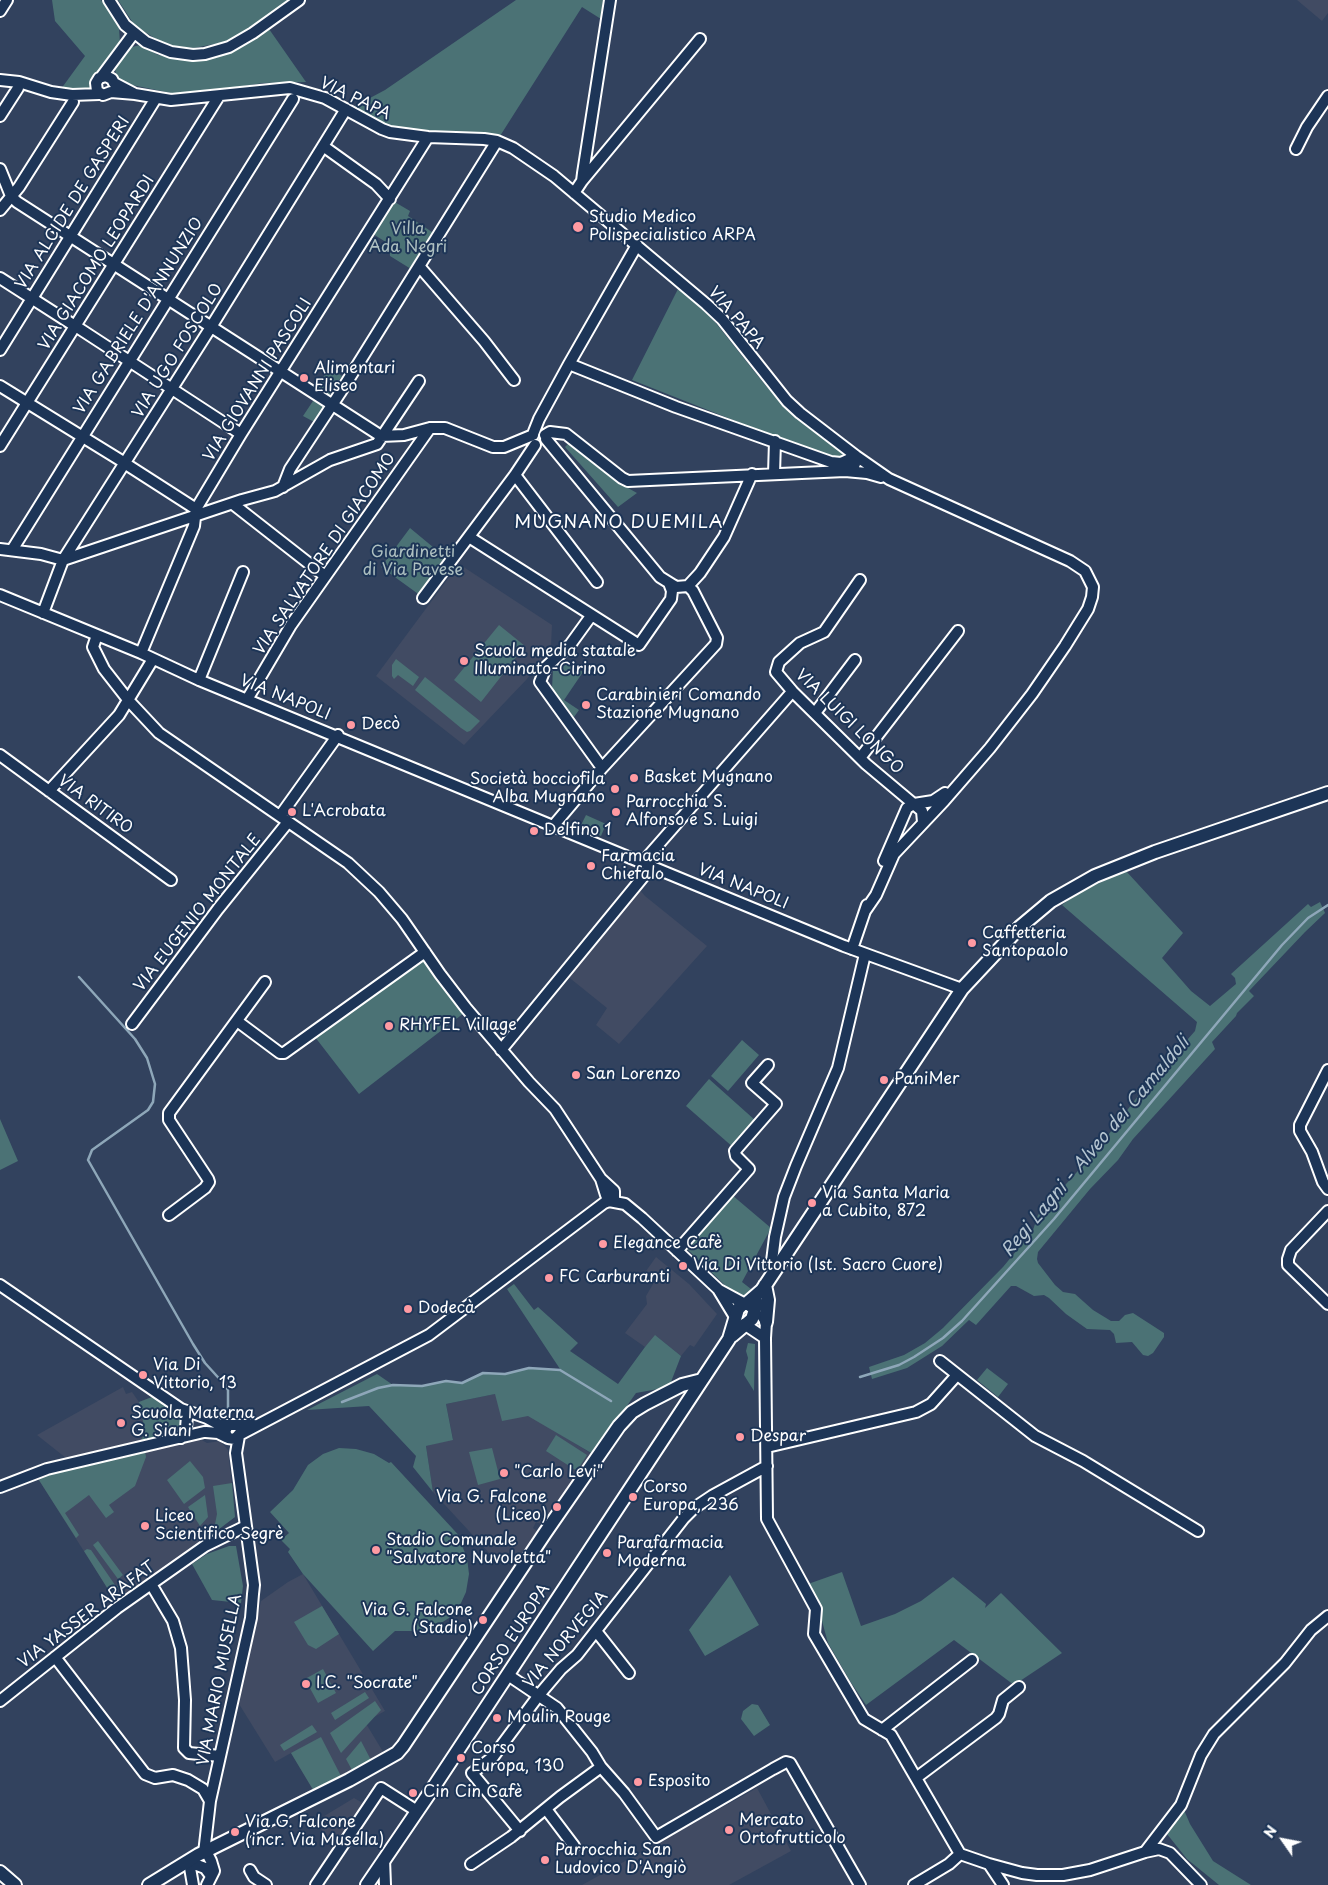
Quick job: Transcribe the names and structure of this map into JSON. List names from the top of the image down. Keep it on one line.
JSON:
{"streets":{"main road":["CORSO EUROPA"],"street":["VIA PAPA","VIA ALCIDE DE GASPERI","VIA GIACOMO LEOPARDI","VIA GABRIELE D'ANNUNZIO","VIA UGO FOSCOLO","VIA GIOVANNI PASCOLI","VIA SALVATORE DI GIACOMO","VIA NAPOLI","VIA LUIGI LONGO","VIA RITIRO","VIA EUGENIO MONTALE","VIA YASSER ARAFAT","VIA NORVEGIA","VIA MARIO MUSELLA"]},"crossings":[["VIA PAPA","VIA ALCIDE DE GASPERI"],["VIA PAPA","VIA GIACOMO LEOPARDI"],["VIA PAPA","VIA UGO FOSCOLO"],["VIA PAPA","VIA GIOVANNI PASCOLI"],["VIA UGO FOSCOLO","VIA NAPOLI"],["VIA GIOVANNI PASCOLI","VIA NAPOLI"],["VIA SALVATORE DI GIACOMO","VIA NAPOLI"],["VIA NAPOLI","VIA EUGENIO MONTALE"],["VIA YASSER ARAFAT","VIA MARIO MUSELLA"]],"districts":["MUGNANO DUEMILA"],"water":["Regi Lagni - Alveo dei Camaldoli"],"parks":["Villa Ada Negri","Giardinetti di Via Pavese"],"places":["Studio Medico Polispecialistico ARPA","Alimentari Eliseo","Scuola media statale Illuminato-Cirino","Carabinieri Comando Stazione Mugnano","Decò","Basket Mugnano","Società bocciofila Alba Mugnano","L'Acrobata","Parrocchia S. Alfonso e S. Luigi","Delfino 1","Farmacia Chiefalo","Caffetteria Santopaolo","RHYFEL Village","San Lorenzo","PaniMer","Via Santa Maria a Cubito, 872","Elegance Cafè","Via Di Vittorio (Ist. Sacro Cuore)","FC Carburanti","Dodecà","Via Di Vittorio, 13","Scuola Materna G. Siani","Despar","\"Carlo Levi\"","Corso Europa, 236","Via G. Falcone (Liceo)","Liceo Scientifico Segrè","Stadio Comunale \"Salvatore Nuvoletta\"","Parafarmacia Moderna","Via G. Falcone (Stadio)","I.C. \"Socrate\"","Moulin Rouge","Corso Europa, 130","Esposito","Cin Cin Cafè","Mercato Ortofrutticolo","Via G. Falcone (incr. Via Musella)","Parrocchia San Ludovico D'Angiò"],"north":"top left"}
